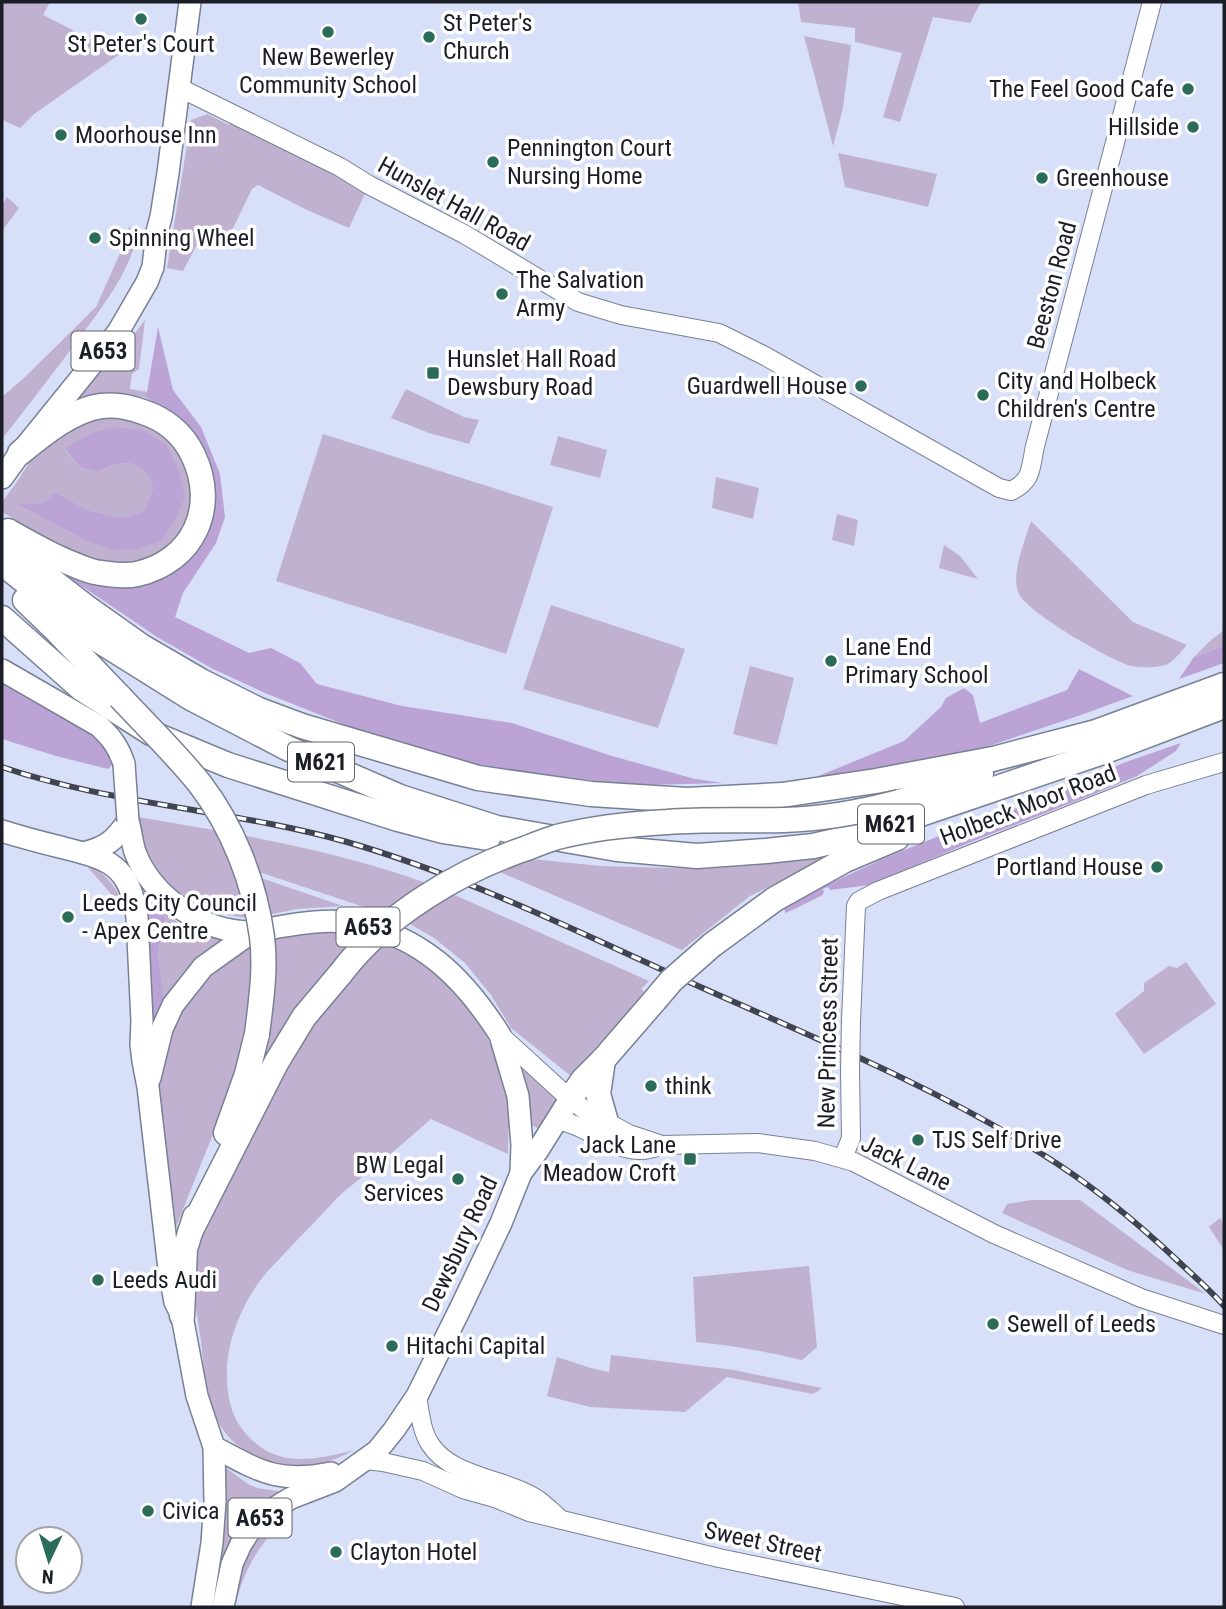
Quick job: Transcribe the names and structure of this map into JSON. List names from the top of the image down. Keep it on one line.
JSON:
{"streets":{"highway":["M621"],"main road":["A653","Dewsbury Road"],"street":["Hunslet Hall Road","Beeston Road","Holbeck Moor Road","New Princess Street","Jack Lane","Sweet Street"]},"crossings":[["Hunslet Hall Road","Beeston Road"],["Hunslet Hall Road","A653"],["A653","Dewsbury Road"],["A653","Sweet Street"],["Holbeck Moor Road","New Princess Street"],["New Princess Street","Jack Lane"],["Jack Lane","Dewsbury Road"],["Dewsbury Road","Sweet Street"]],"places":{"other":["St Peter's Court","New Bewerley Community School","St Peter's Church","The Feel Good Cafe","Hillside","Moorhouse Inn","Pennington Court Nursing Home","Greenhouse","Spinning Wheel","The Salvation Army","Guardwell House","City and Holbeck Children's Centre","Lane End Primary School","Portland House","Leeds City Council - Apex Centre","think","TJS Self Drive","BW Legal Services","Leeds Audi","Sewell of Leeds","Hitachi Capital","Civica","Clayton Hotel"],"transit":["Hunslet Hall Road Dewsbury Road","Jack Lane Meadow Croft"]},"north":"bottom"}
